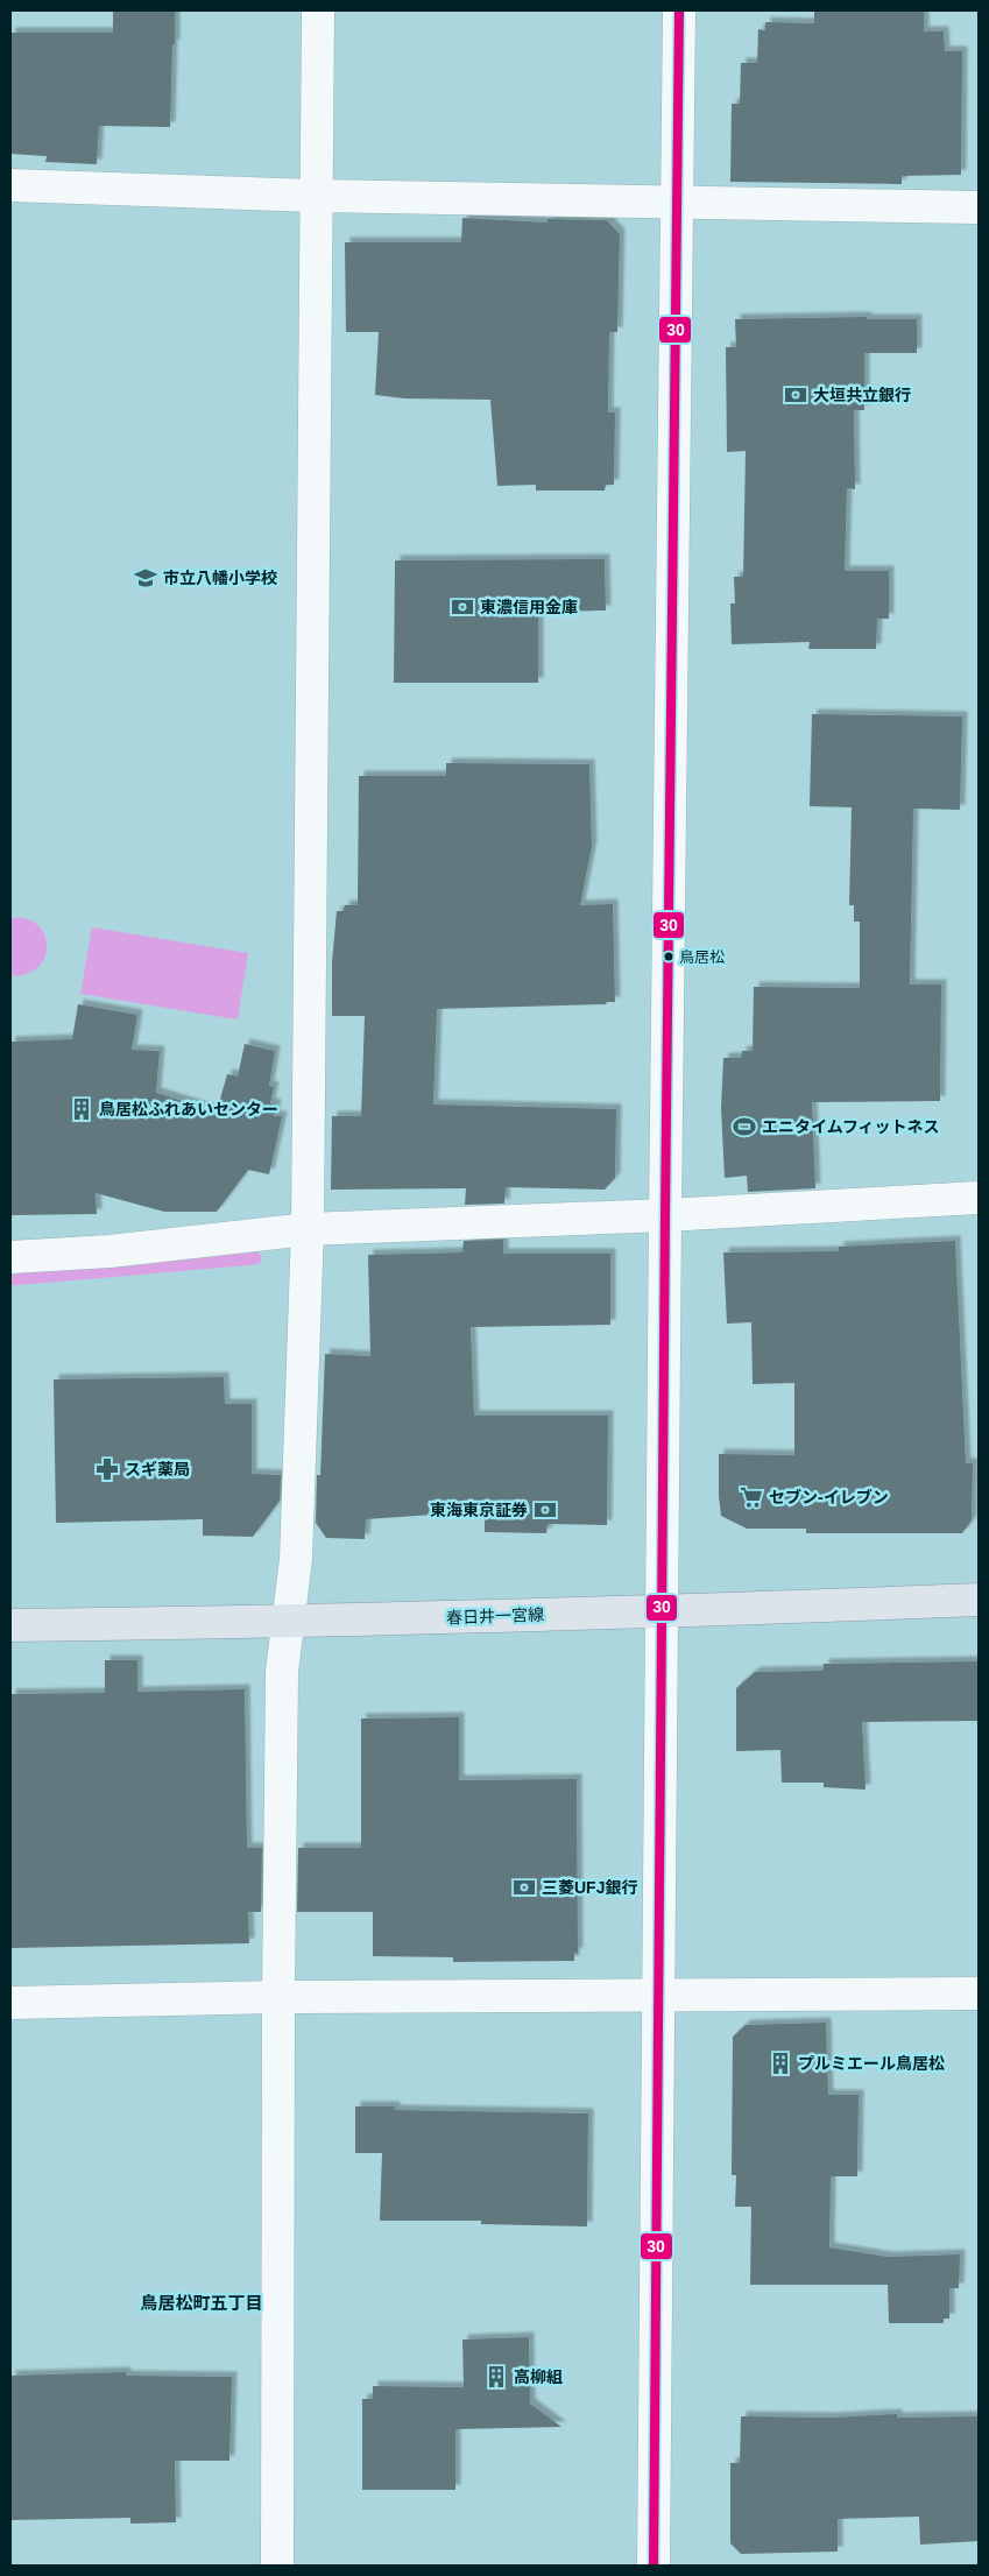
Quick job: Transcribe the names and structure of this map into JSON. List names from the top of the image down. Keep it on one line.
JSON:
{"streets":{"main road":["春日井一宮線"]},"districts":["鳥居松町五丁目"],"places":{"bank":["大垣共立銀行","東濃信用金庫","東海東京証券","三菱UFJ銀行"],"school or university":["市立八幡小学校"],"other":["鳥居松"],"building":["鳥居松ふれあいセンター","プルミエール鳥居松","高柳組"],"sports":["エニタイムフィットネス"],"pharmacy":["スギ薬局"],"supermarket":["セブン-イレブン"]},"lines":["transit line 30"]}
